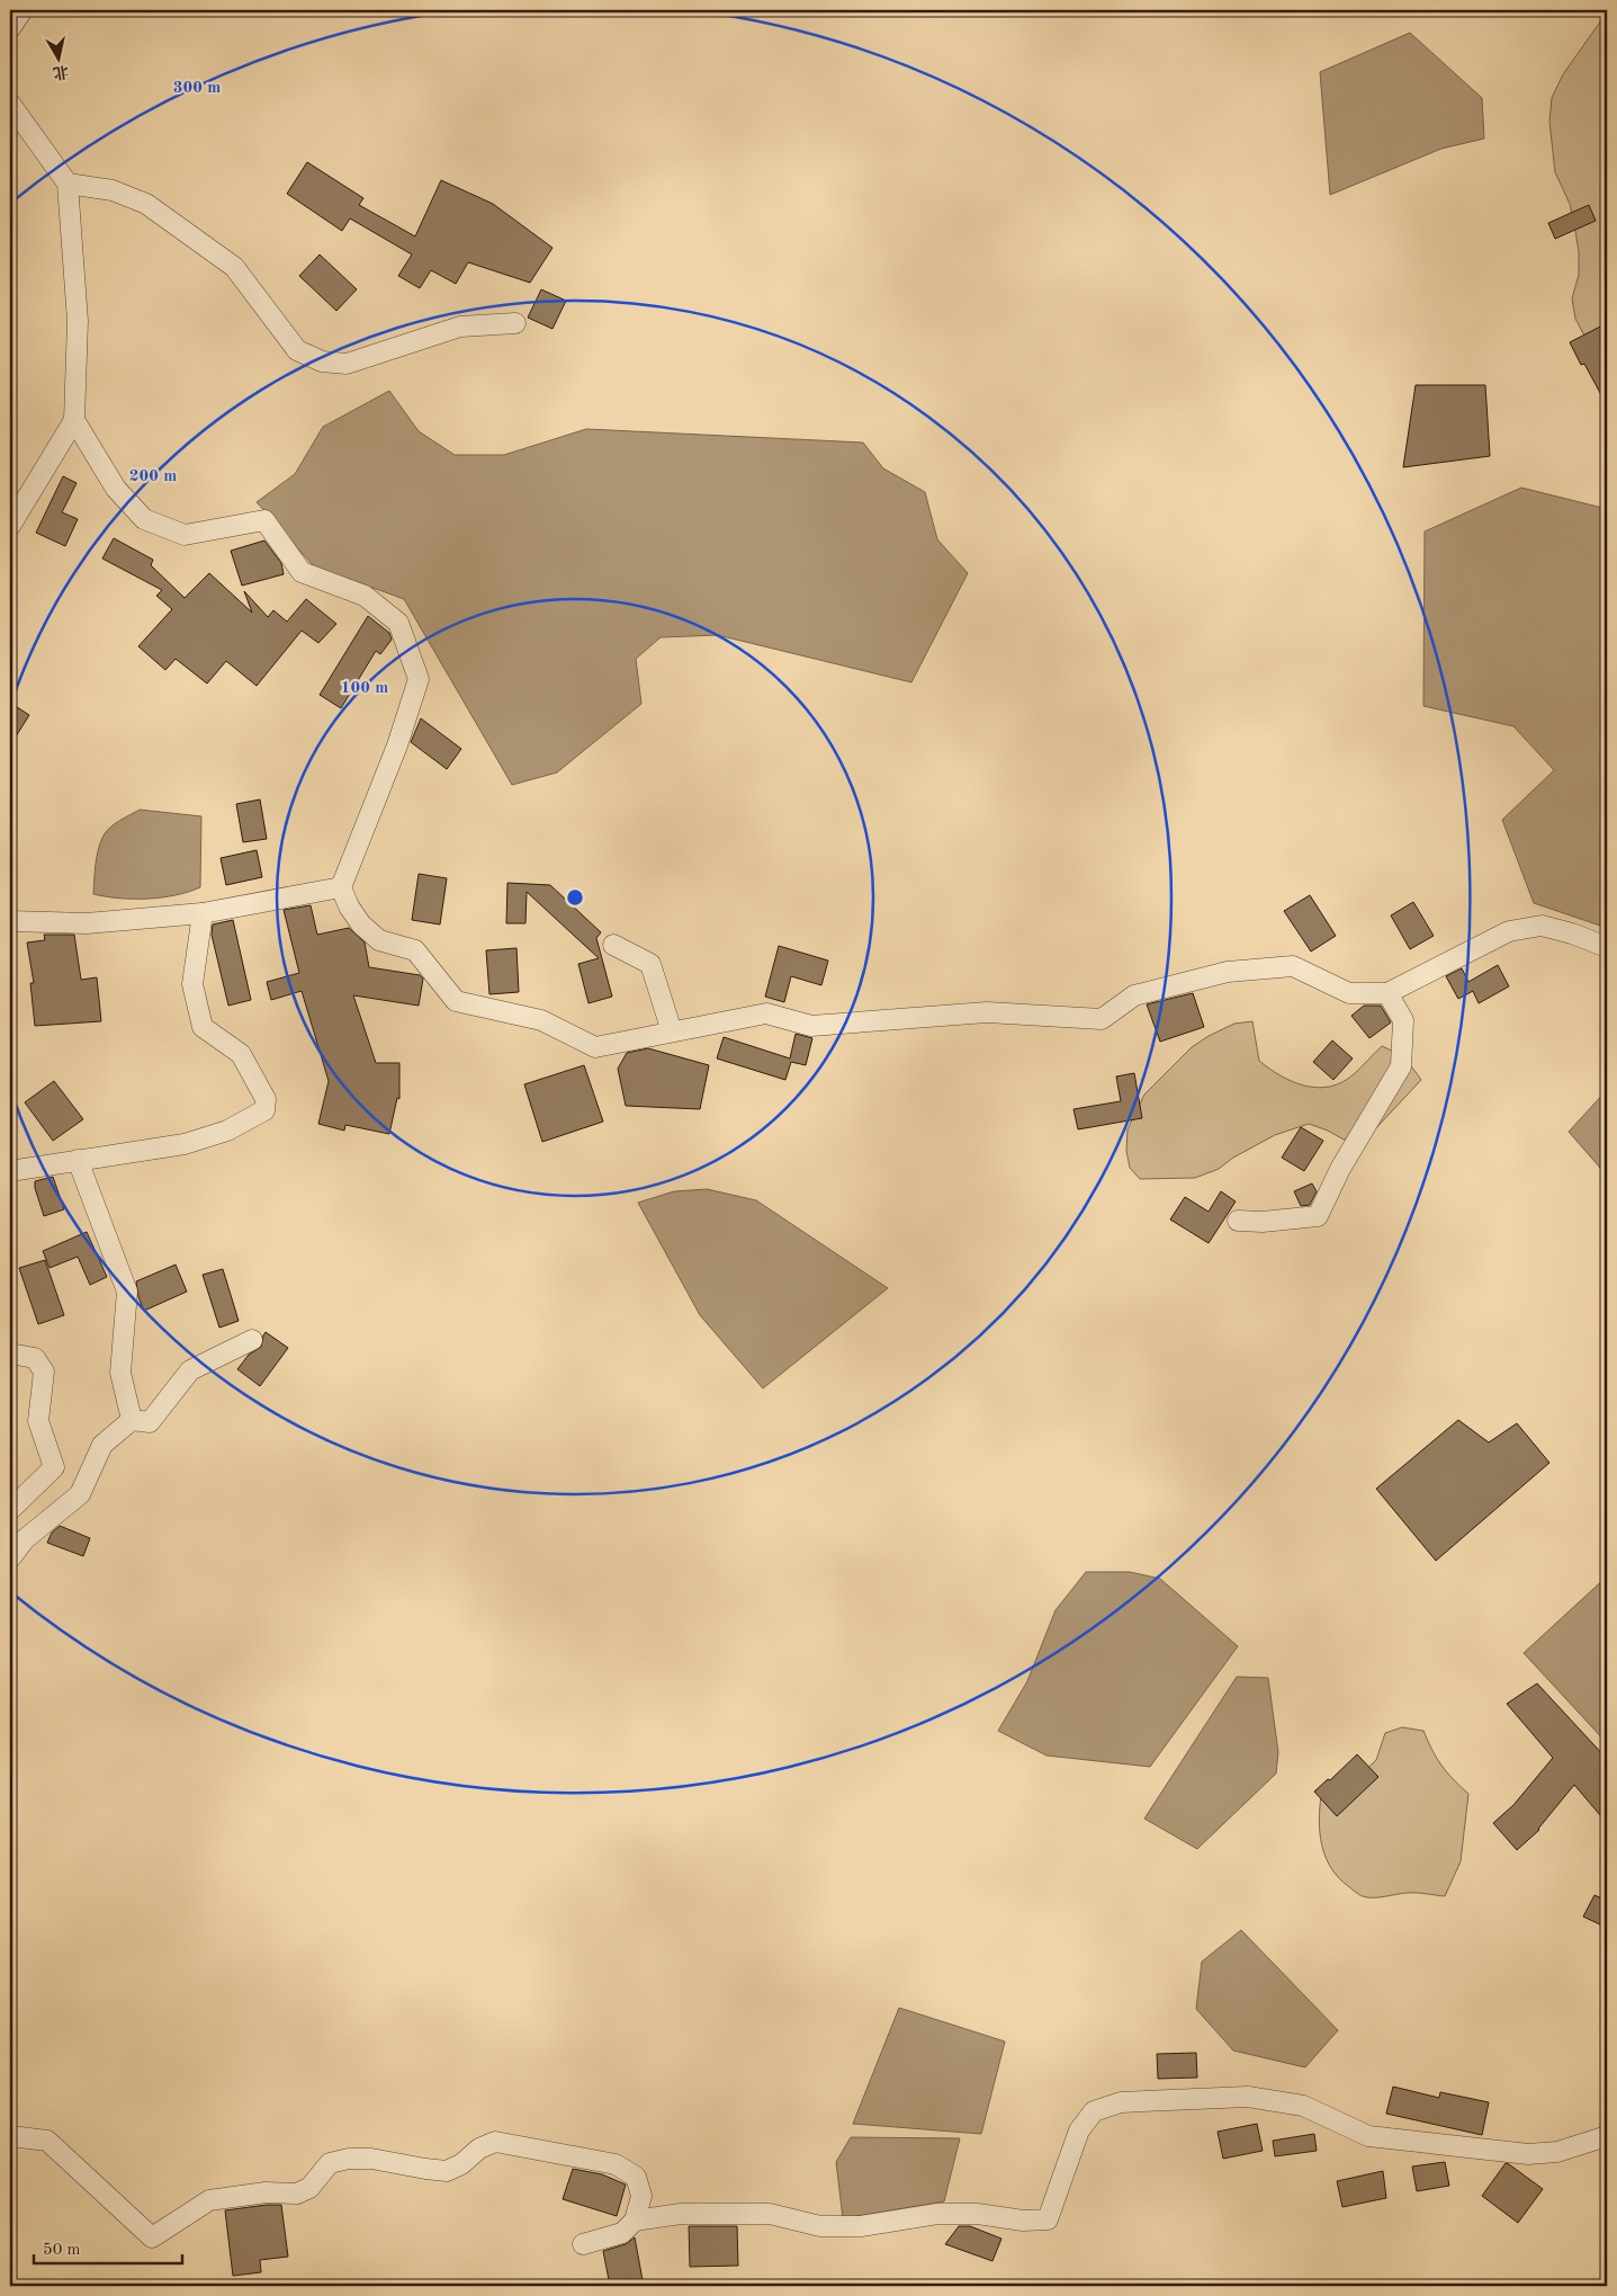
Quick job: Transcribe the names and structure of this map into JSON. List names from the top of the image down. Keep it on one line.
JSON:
{"scale_bar":"50 m","north":"bottom","rings":["300 m","200 m","100 m"]}
